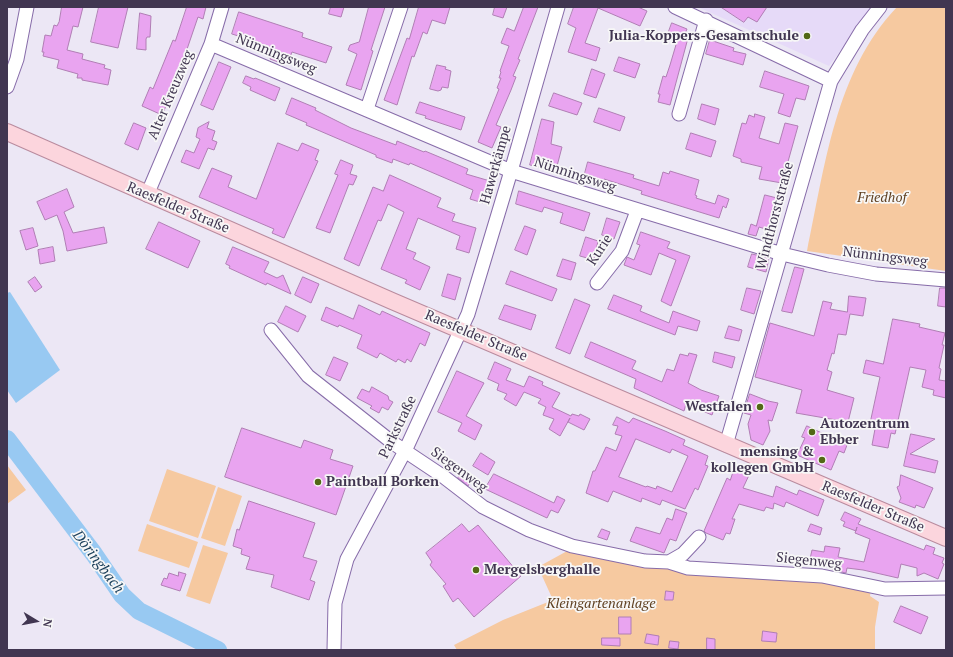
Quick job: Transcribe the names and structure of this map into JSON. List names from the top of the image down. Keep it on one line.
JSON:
{"streets":{"main road":["Raesfelder Straße"],"street":["Nünningsweg","Alter Kreuzweg","Hawerkämpe","Windthorststraße","Kurie","Parkstraße","Siegenweg"]},"crossings":[["Nünningsweg","Alter Kreuzweg"],["Nünningsweg","Hawerkämpe"],["Nünningsweg","Windthorststraße"],["Nünningsweg","Kurie"],["Alter Kreuzweg","Raesfelder Straße"],["Hawerkämpe","Raesfelder Straße"],["Hawerkämpe","Parkstraße"],["Raesfelder Straße","Windthorststraße"],["Raesfelder Straße","Parkstraße"],["Parkstraße","Siegenweg"]],"water":["Döringbach"],"parks":["Friedhof","Kleingartenanlage"],"places":["Julia-Koppers-Gesamtschule","Westfalen","Autozentrum Ebber","mensing & kollegen GmbH","Paintball Borken","Mergelsberghalle"],"north":"right"}
